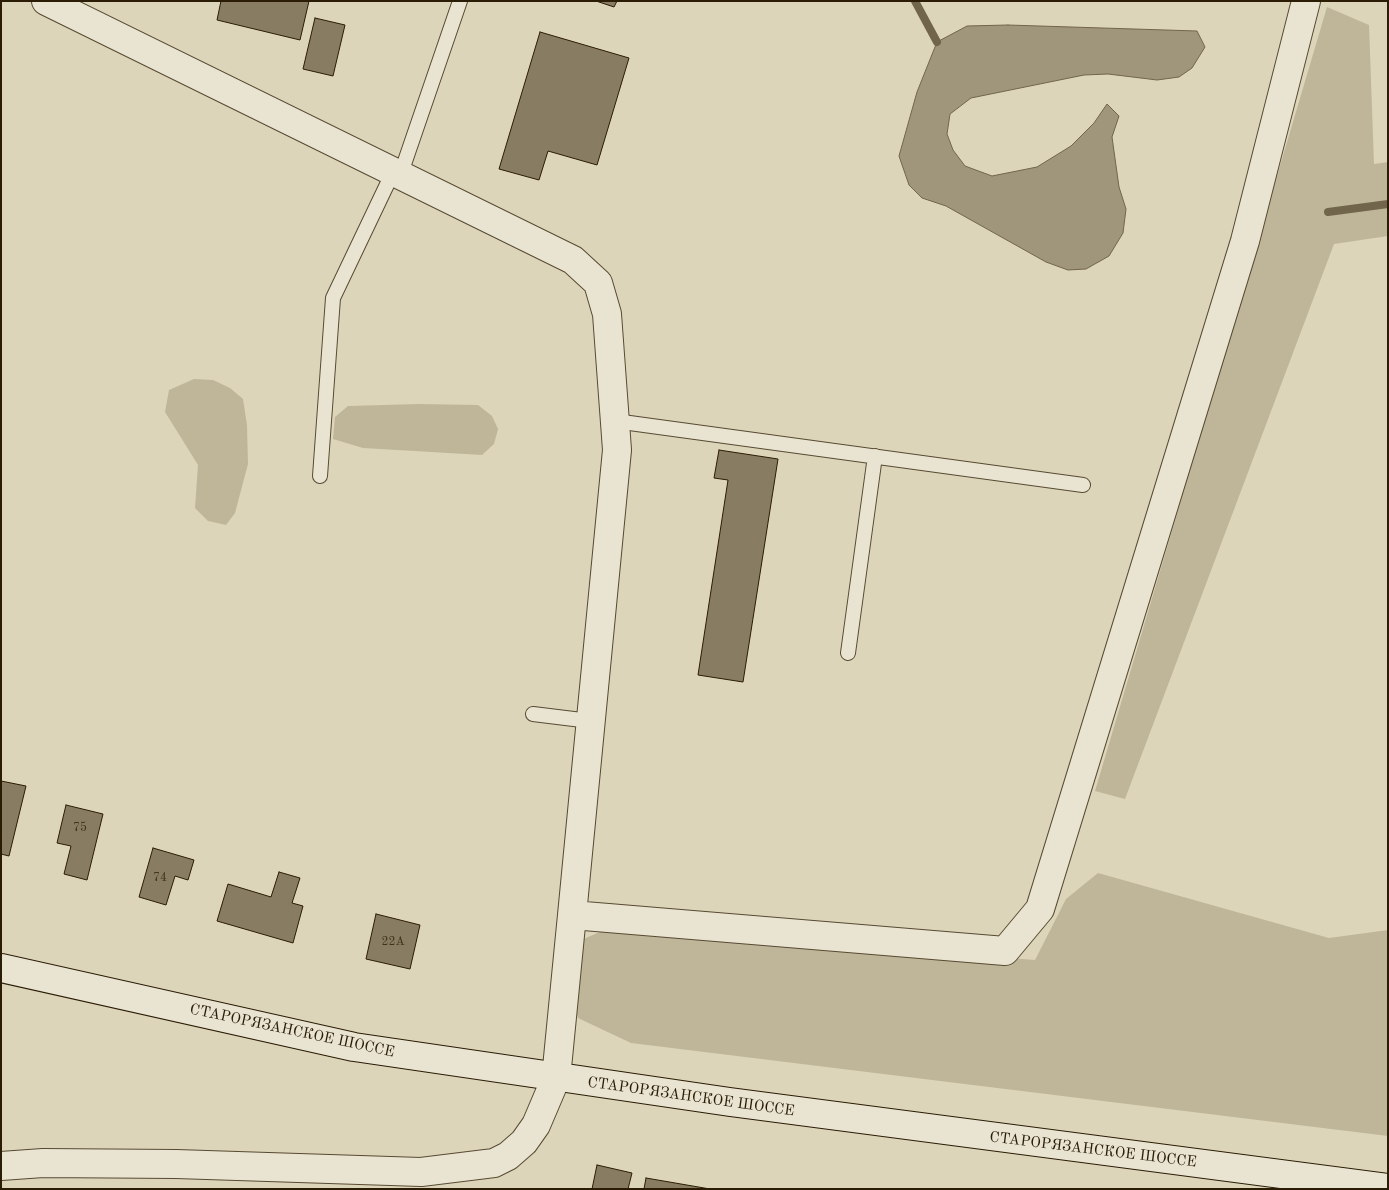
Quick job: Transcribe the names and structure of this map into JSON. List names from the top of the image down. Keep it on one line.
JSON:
{"streets":{"street":["СТАРОРЯЗАНСКОЕ ШОССЕ"]},"house_numbers":["75","74","22А"]}
